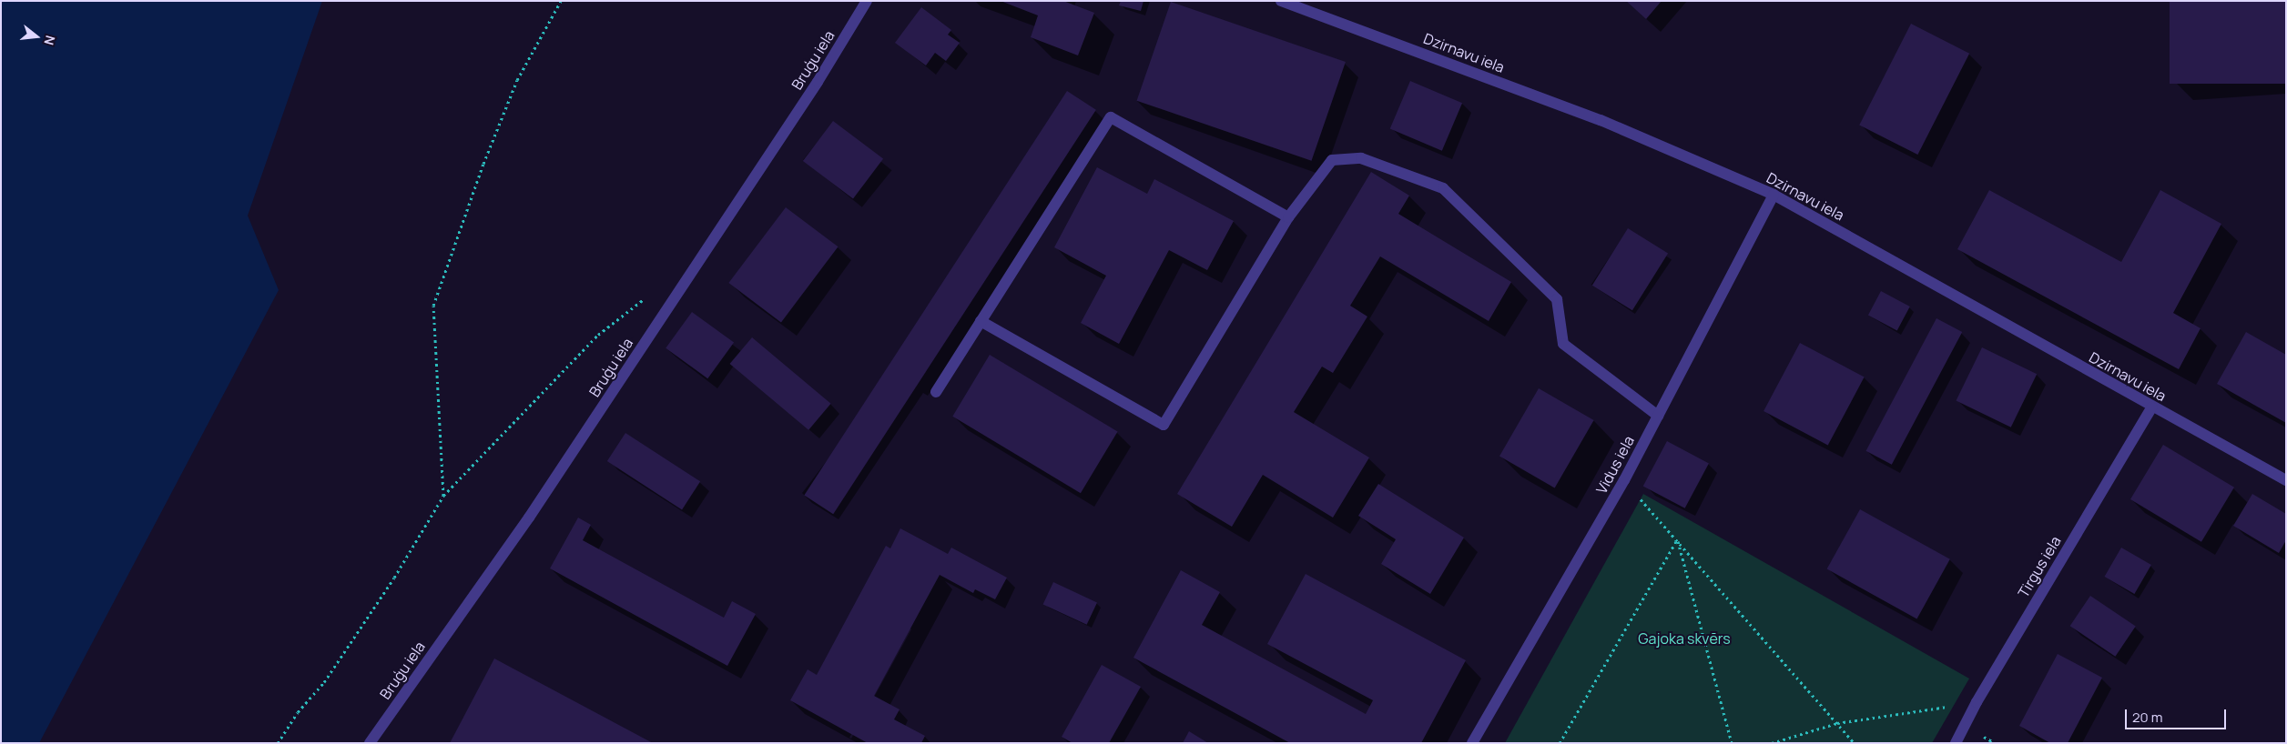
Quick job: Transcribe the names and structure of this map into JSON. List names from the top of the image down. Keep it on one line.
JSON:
{"streets":{"street":["Dzirnavu iela","Bruģu iela","Vidus iela","Tirgus iela"]},"crossings":[["Dzirnavu iela","Vidus iela"],["Dzirnavu iela","Tirgus iela"]],"parks":["Gajoka skvērs"],"scale_bar":"20 m","north":"right"}
